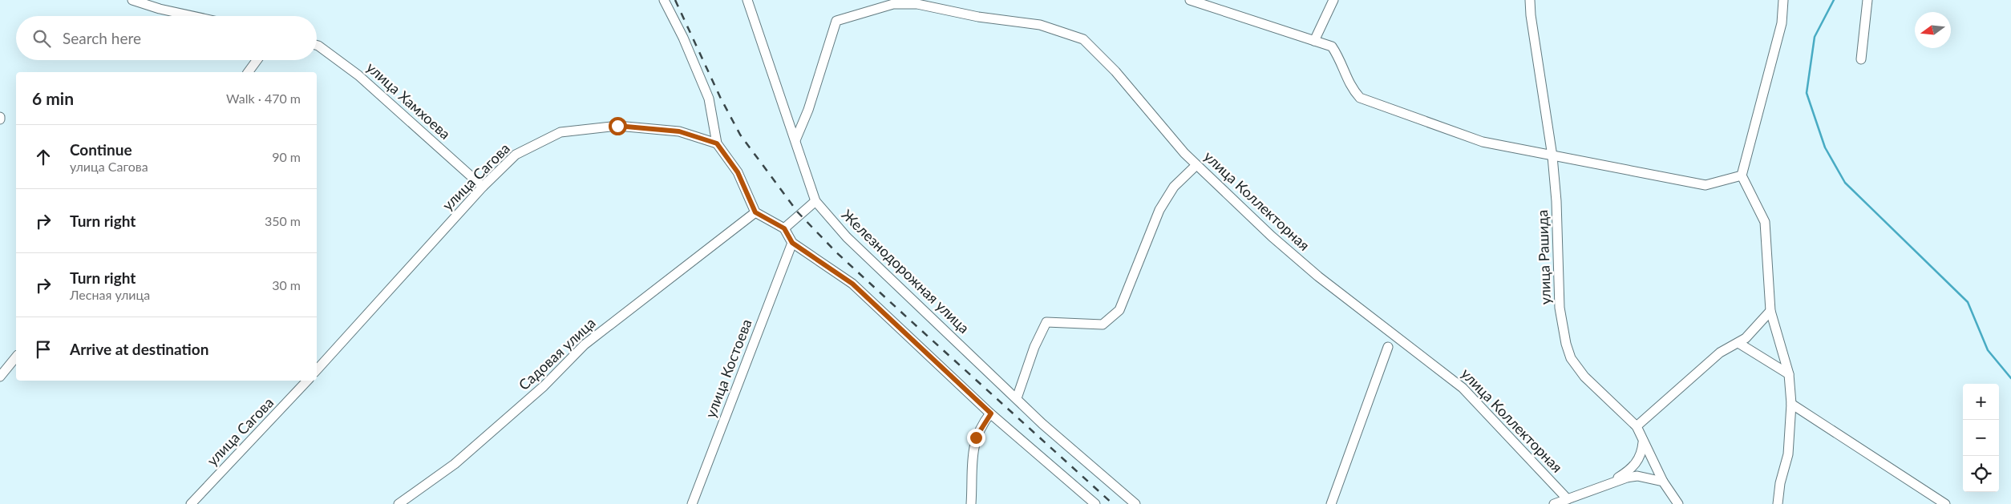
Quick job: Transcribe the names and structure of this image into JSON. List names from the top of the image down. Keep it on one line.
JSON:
{"streets":{"street":["улица Хамхоева","улица Сагова","улица Коллекторная","улица Рашида","Железнодорожная улица","Садовая улица","улица Костоева"]},"crossings":[["улица Хамхоева","улица Сагова"],["улица Коллекторная","Железнодорожная улица"]],"north":"left","page":{"search":"Search here","heading":["6 min","Walk · 470 m"],"list":[["Continue","улица Сагова","90 m"],["Turn right","350 m"],["Turn right","Лесная улица","30 m"],"Arrive at destination"],"map_buttons":["+","−"]}}
